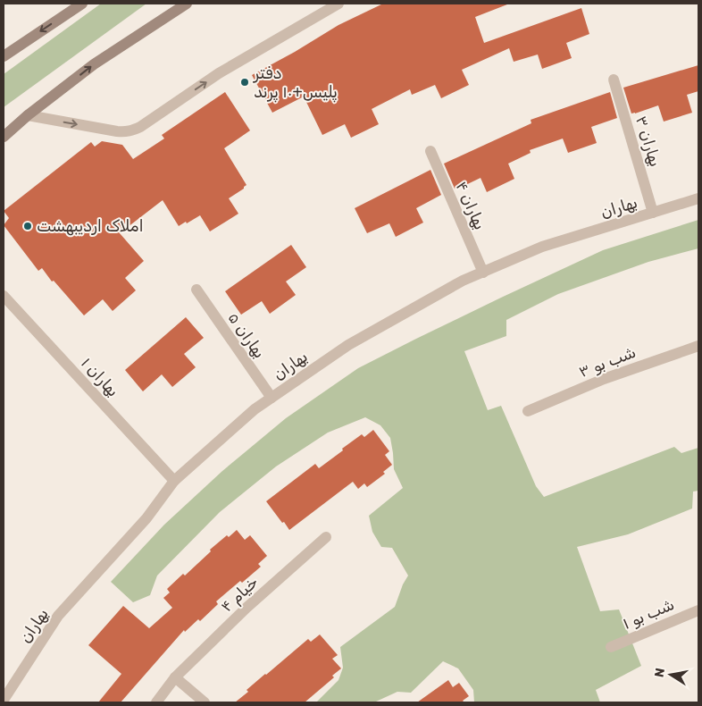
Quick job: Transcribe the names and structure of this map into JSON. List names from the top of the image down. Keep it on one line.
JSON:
{"streets":{"street":["بهاران ۳","بهاران ۴","بهاران","بهاران ۵","شب بو ۳","بهاران ۱","خیام ۴","شب بو ۱"]},"crossings":[["بهاران ۳","بهاران"],["بهاران ۴","بهاران"],["بهاران","بهاران ۵"],["بهاران","بهاران ۱"]],"places":["دفتر پلیس+۱۰ پرند","املاک اردیبهشت"],"north":"left"}
